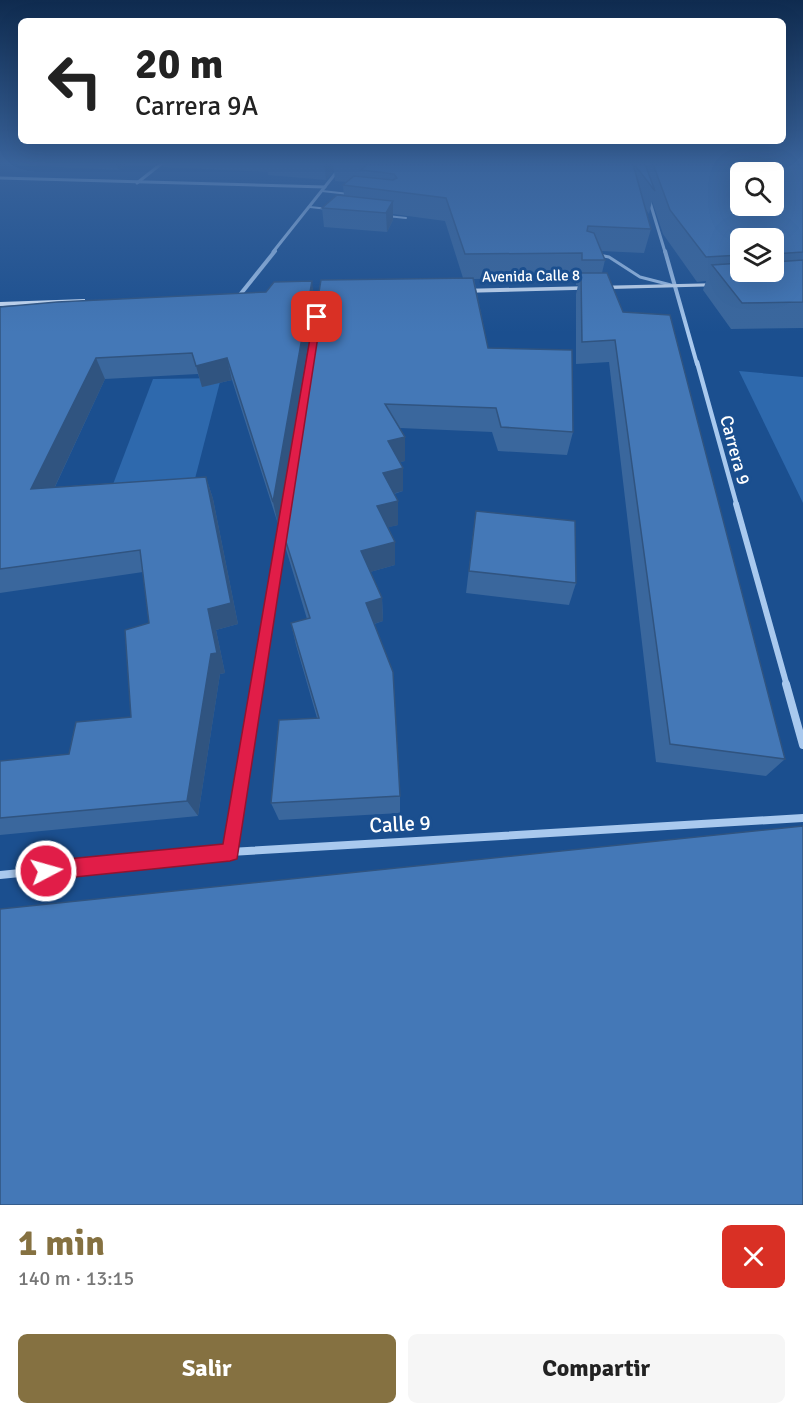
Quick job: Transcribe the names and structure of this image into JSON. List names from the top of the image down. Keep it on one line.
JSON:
{"streets":{"main road":["Avenida Calle 8"],"street":["Carrera 9","Calle 9"]},"crossings":[["Avenida Calle 8","Carrera 9"]],"page":{"turn":["20 m","Carrera 9A"],"heading":["1 min","140 m · 13:15"],"buttons":["Salir","Compartir"]}}
